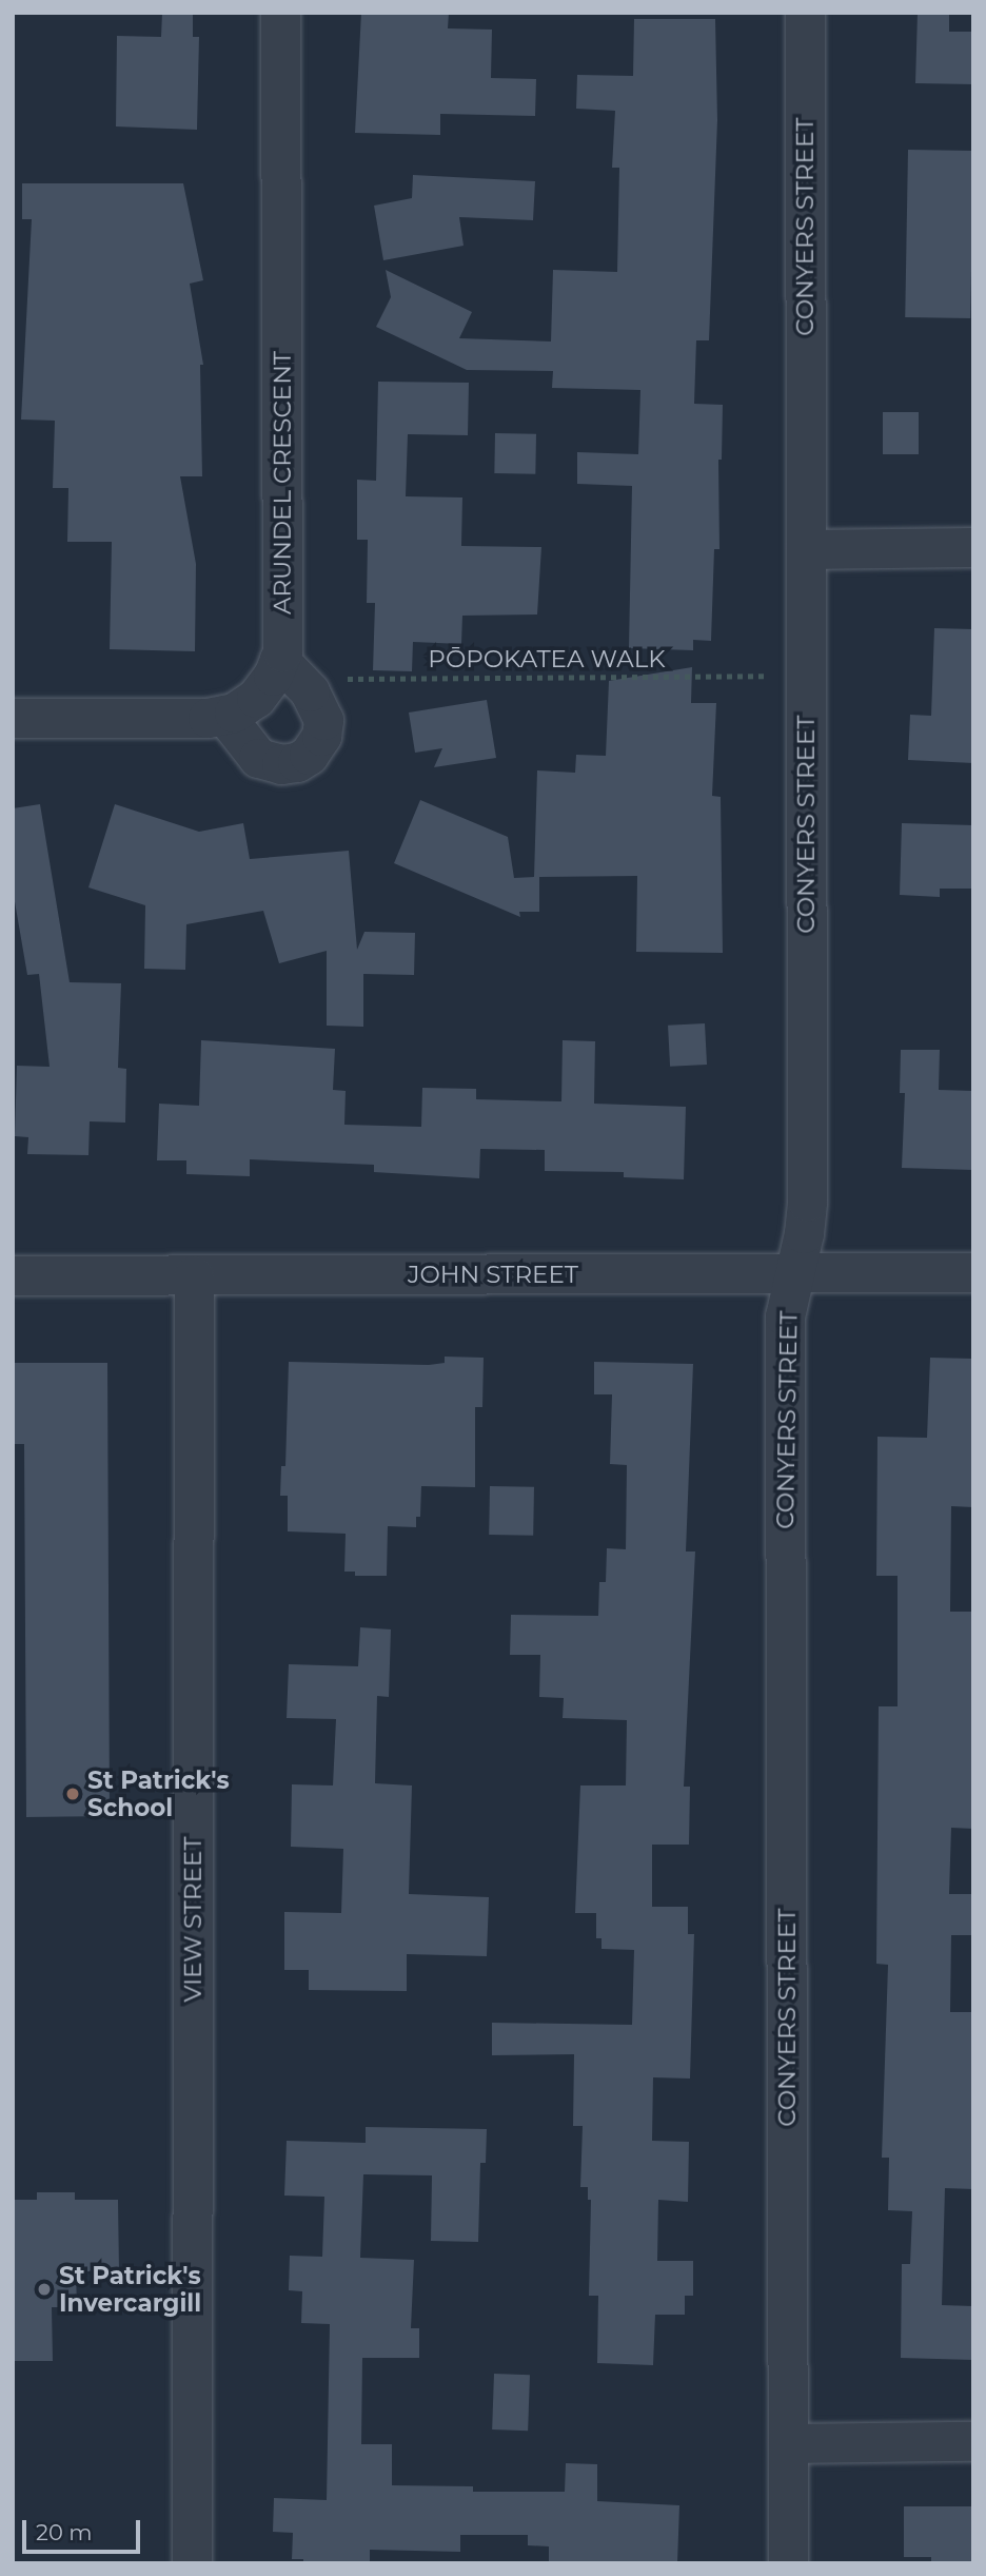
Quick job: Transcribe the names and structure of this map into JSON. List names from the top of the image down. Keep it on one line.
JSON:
{"streets":{"street":["CONYERS STREET","ARUNDEL CRESCENT","JOHN STREET","VIEW STREET"],"path":["PŌPOKATEA WALK"]},"crossings":[["CONYERS STREET","JOHN STREET"],["JOHN STREET","VIEW STREET"]],"places":["St Patrick's School","St Patrick's Invercargill"],"scale_bar":"20 m"}
